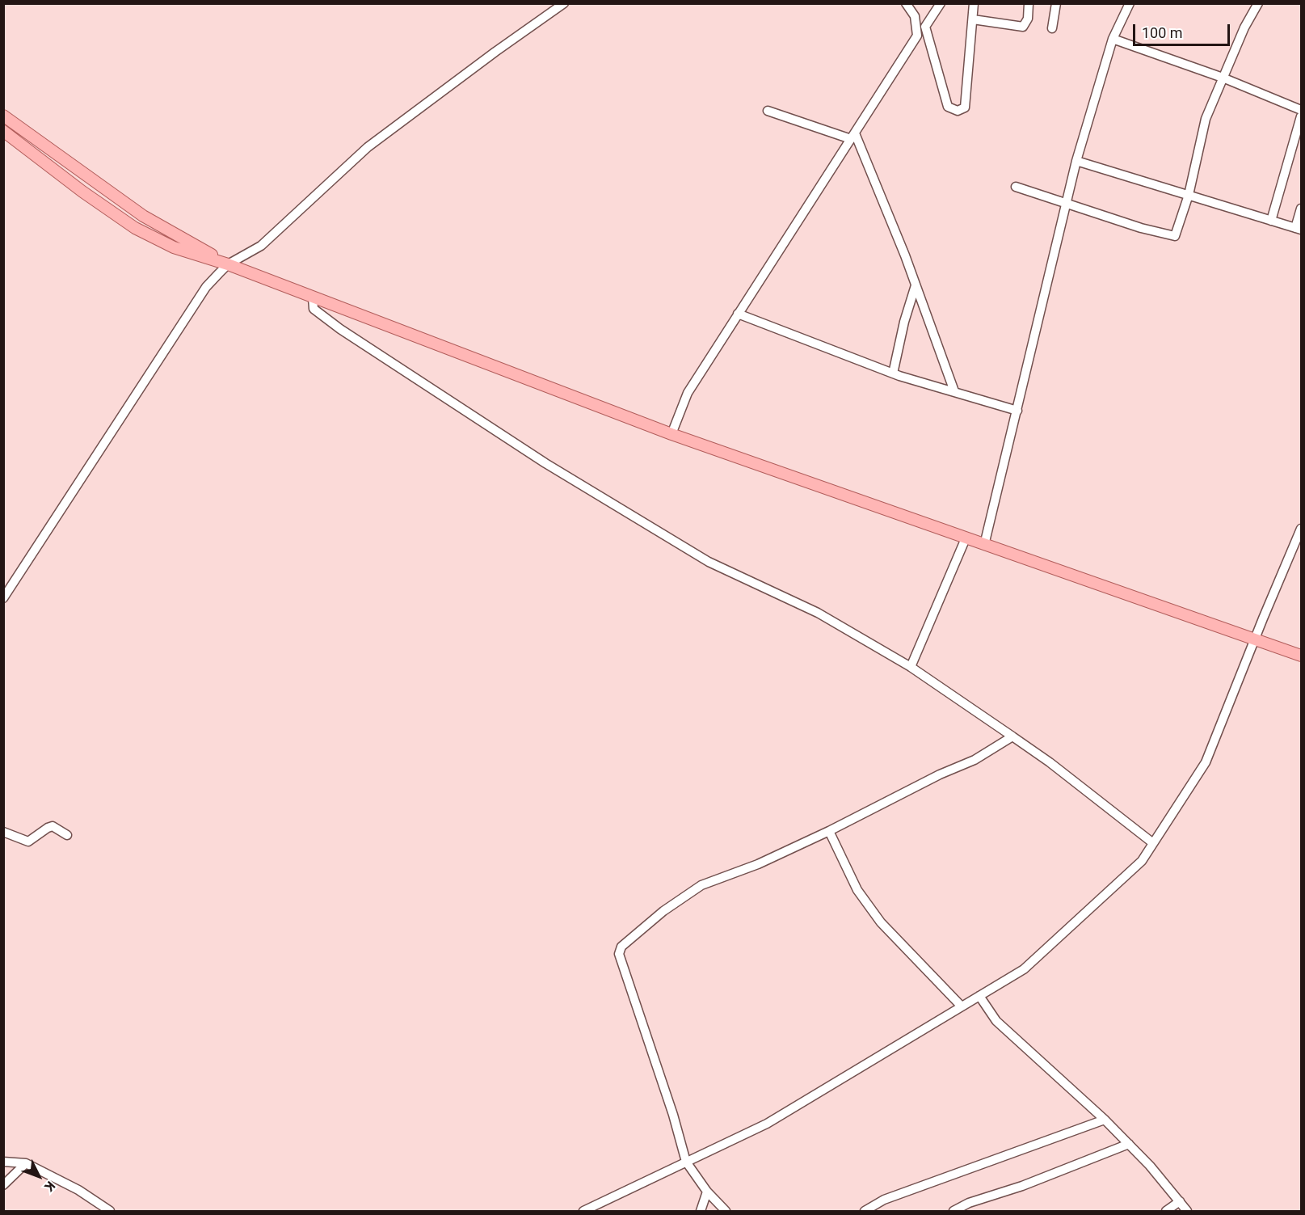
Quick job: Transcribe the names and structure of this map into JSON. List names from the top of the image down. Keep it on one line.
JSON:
{"scale_bar":"100 m","north":"bottom right"}
